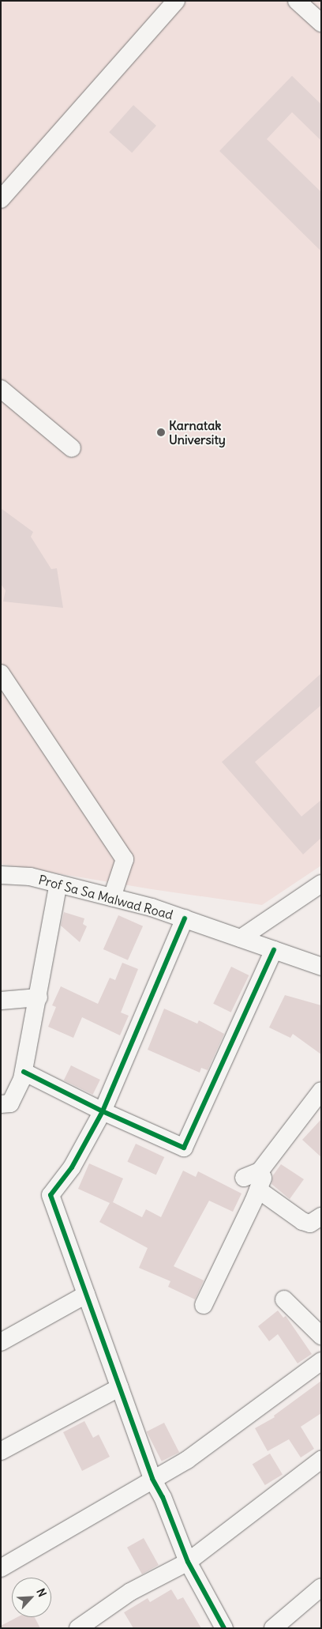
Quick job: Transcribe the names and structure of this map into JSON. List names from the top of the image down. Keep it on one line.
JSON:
{"streets":{"street":["Prof Sa Sa Malwad Road"]},"places":["Karnatak University"],"north":"top right"}
